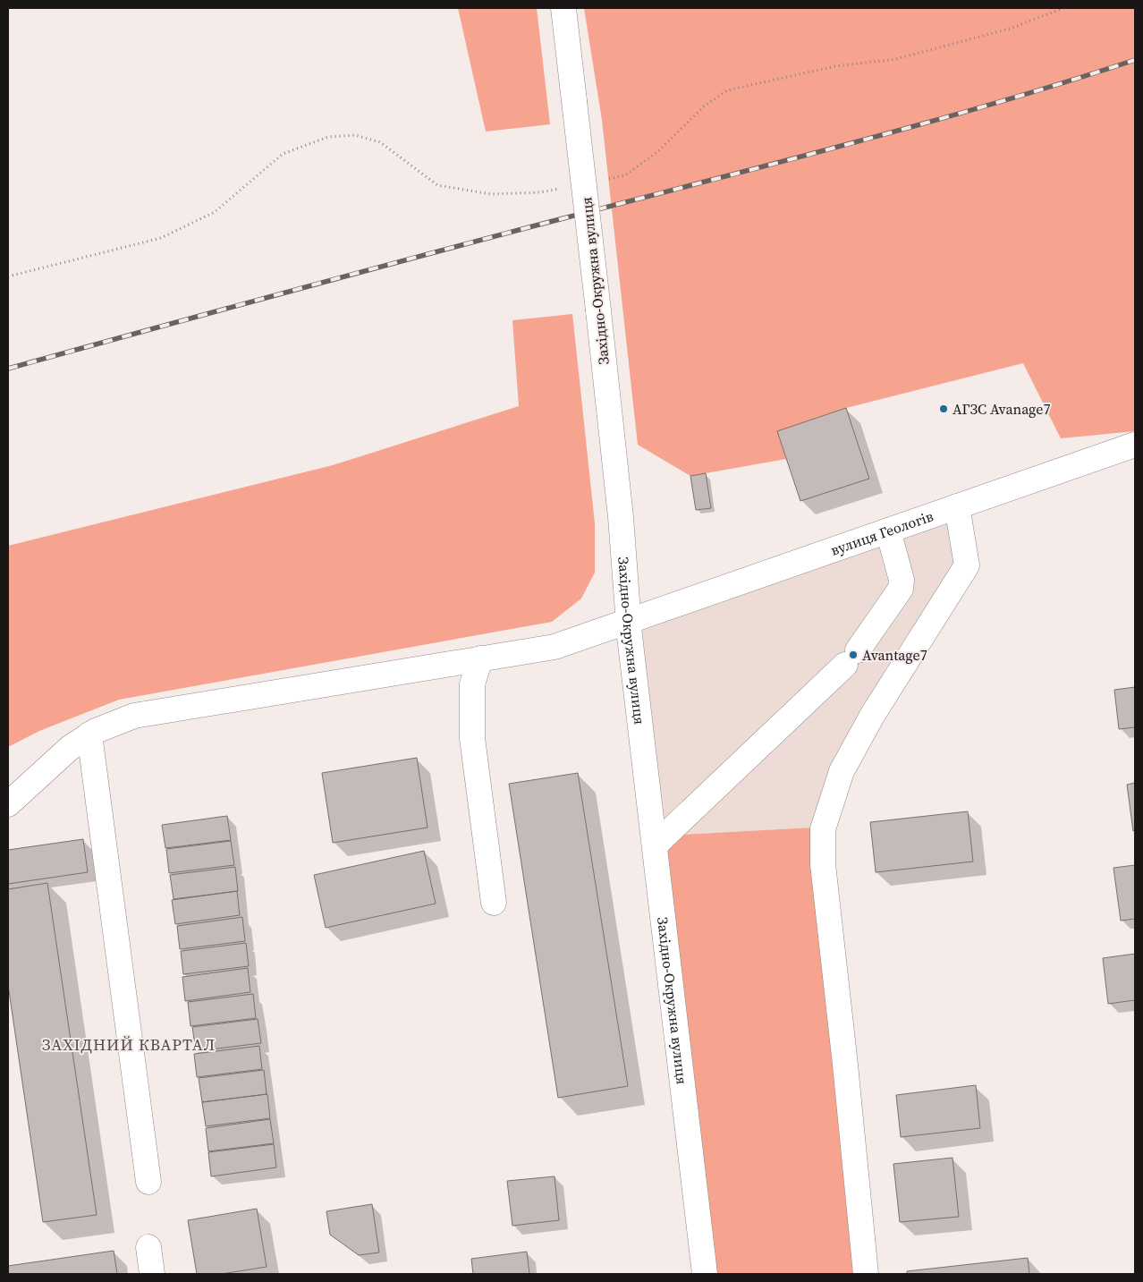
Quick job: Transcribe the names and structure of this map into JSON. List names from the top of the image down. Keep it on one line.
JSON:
{"streets":{"street":["Західно-Окружна вулиця","вулиця Геологів"]},"crossings":[["Західно-Окружна вулиця","вулиця Геологів"]],"districts":["ЗАХІДНИЙ КВАРТАЛ"],"places":["АГЗС Avanage7","Avantage7"]}
